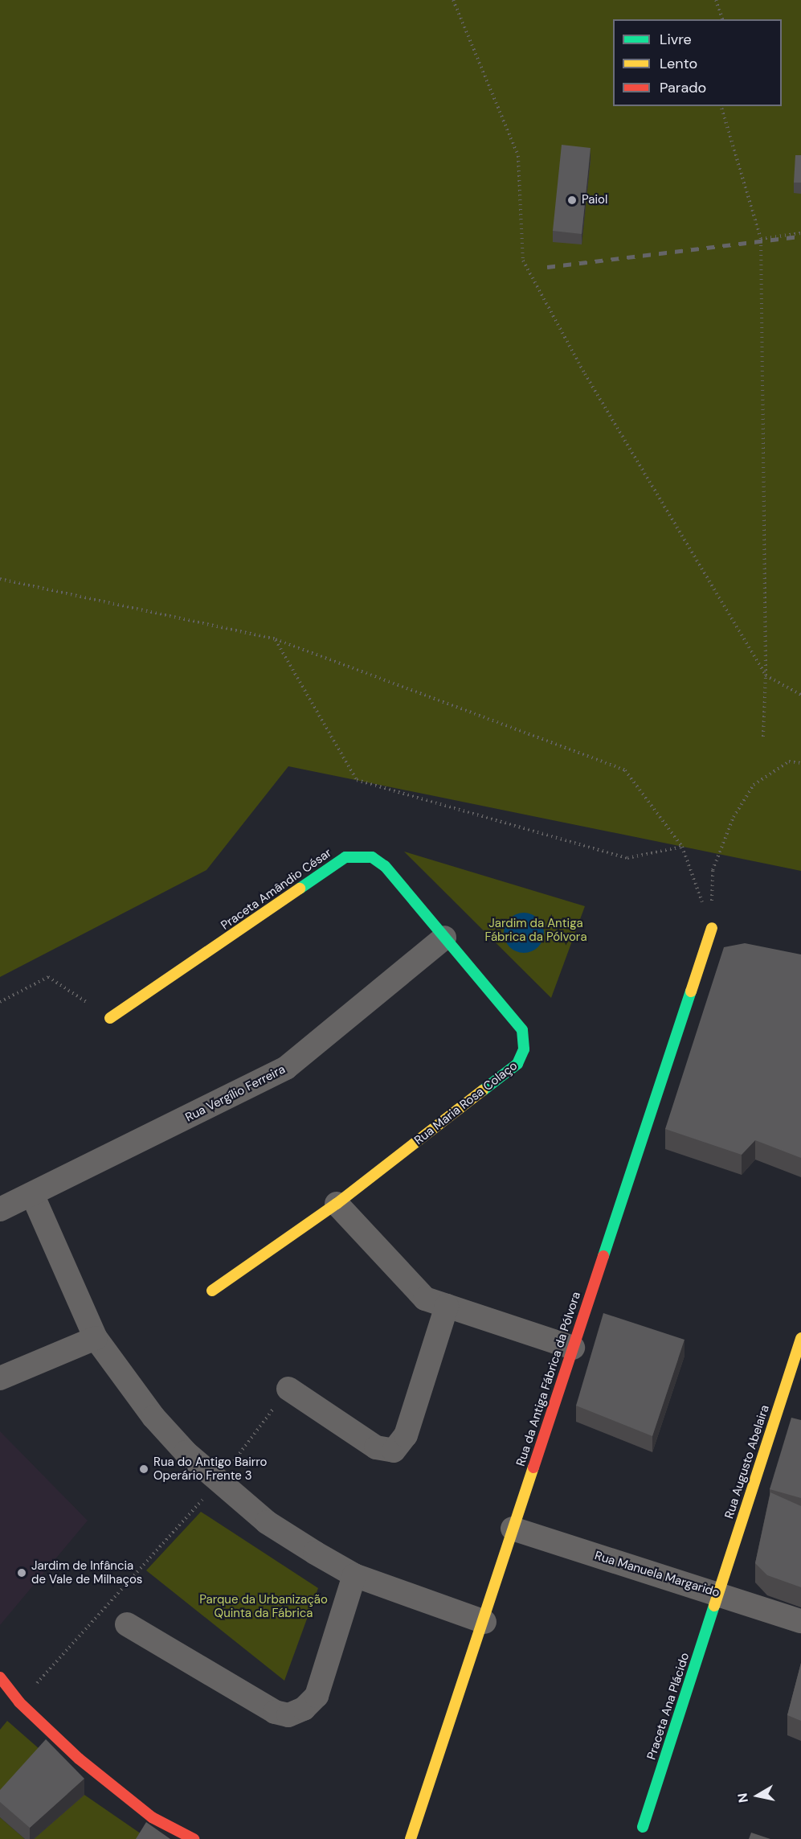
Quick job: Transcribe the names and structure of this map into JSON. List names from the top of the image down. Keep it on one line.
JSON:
{"streets":{"street":["Praceta Amândio César","Rua Vergílio Ferreira","Rua Maria Rosa Colaço","Rua da Antiga Fábrica da Pólvora","Rua Augusto Abelaira","Rua Manuela Margarido","Praceta Ana Plácido"]},"crossings":[["Praceta Amândio César","Rua Vergílio Ferreira"],["Praceta Amândio César","Rua Maria Rosa Colaço"],["Rua Vergílio Ferreira","Rua Maria Rosa Colaço"],["Rua da Antiga Fábrica da Pólvora","Rua Manuela Margarido"],["Rua Augusto Abelaira","Rua Manuela Margarido"],["Rua Augusto Abelaira","Praceta Ana Plácido"],["Rua Manuela Margarido","Praceta Ana Plácido"]],"parks":["Jardim da Antiga Fábrica da Pólvora","Parque da Urbanização Quinta da Fábrica"],"places":["Paiol","Rua do Antigo Bairro Operário Frente 3","Jardim de Infância de Vale de Milhaços"],"legend":["Livre","Lento","Parado"],"north":"left"}
